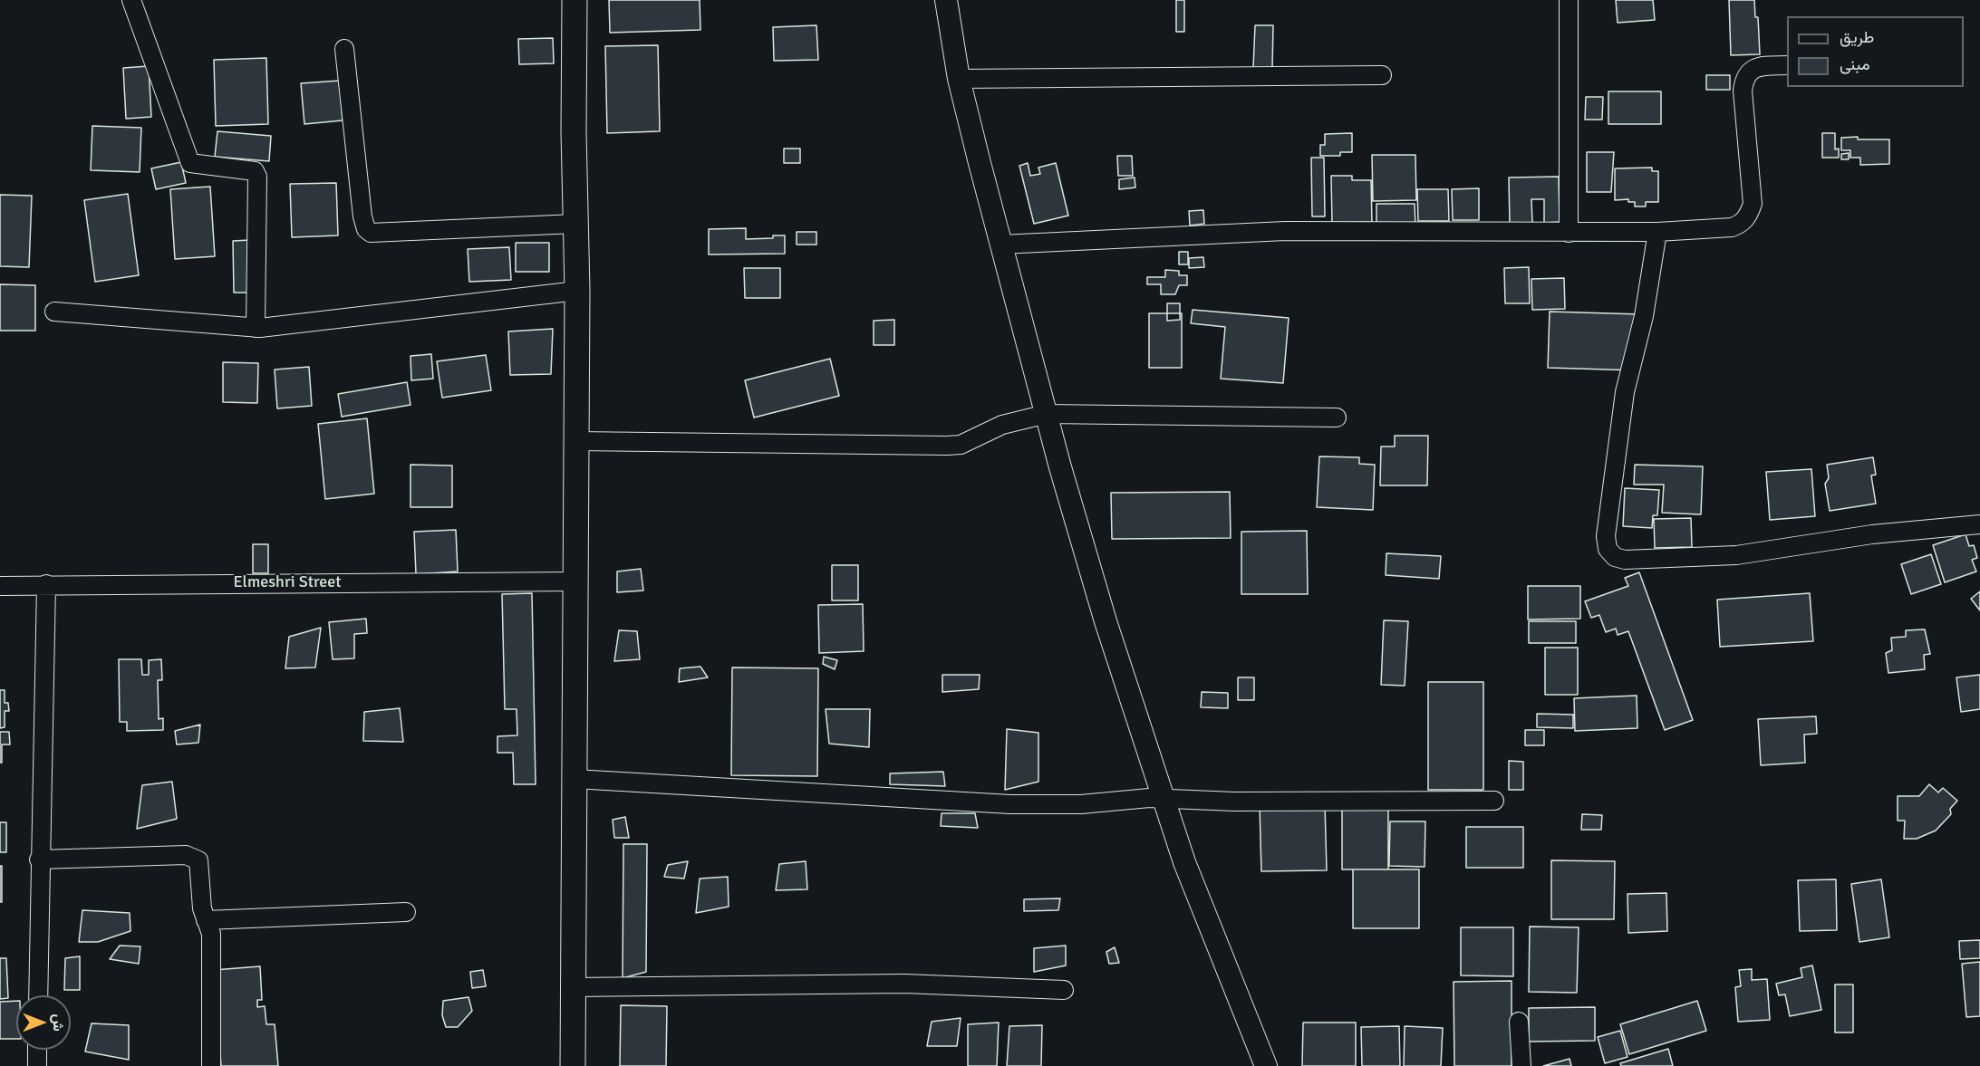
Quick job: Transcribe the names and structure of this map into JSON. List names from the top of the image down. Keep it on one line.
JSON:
{"streets":{"street":["Elmeshri Street"]},"legend":["طريق","مبنى"],"north":"right"}
